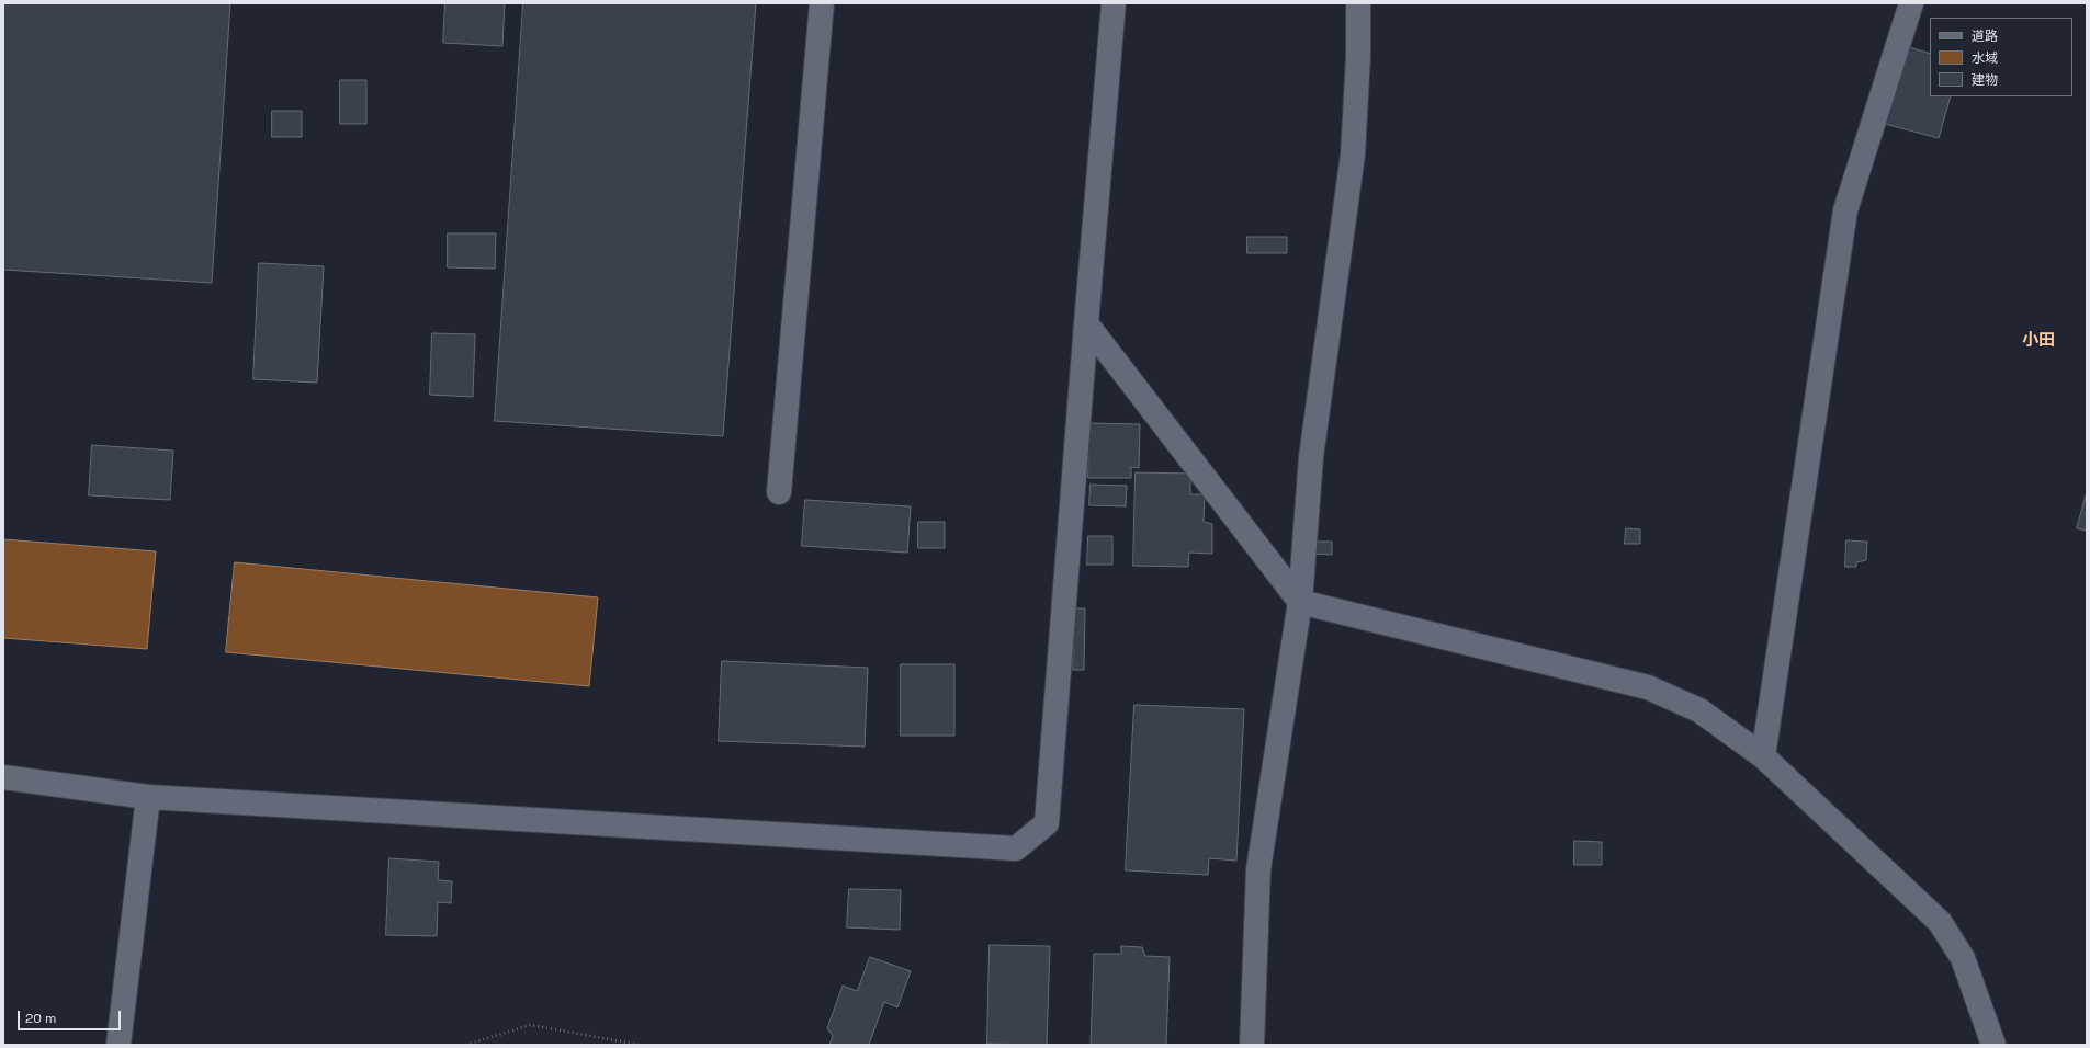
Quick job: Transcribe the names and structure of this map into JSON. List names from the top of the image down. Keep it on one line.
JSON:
{"districts":["小田"],"legend":["道路","水域","建物"],"scale_bar":"20 m"}
